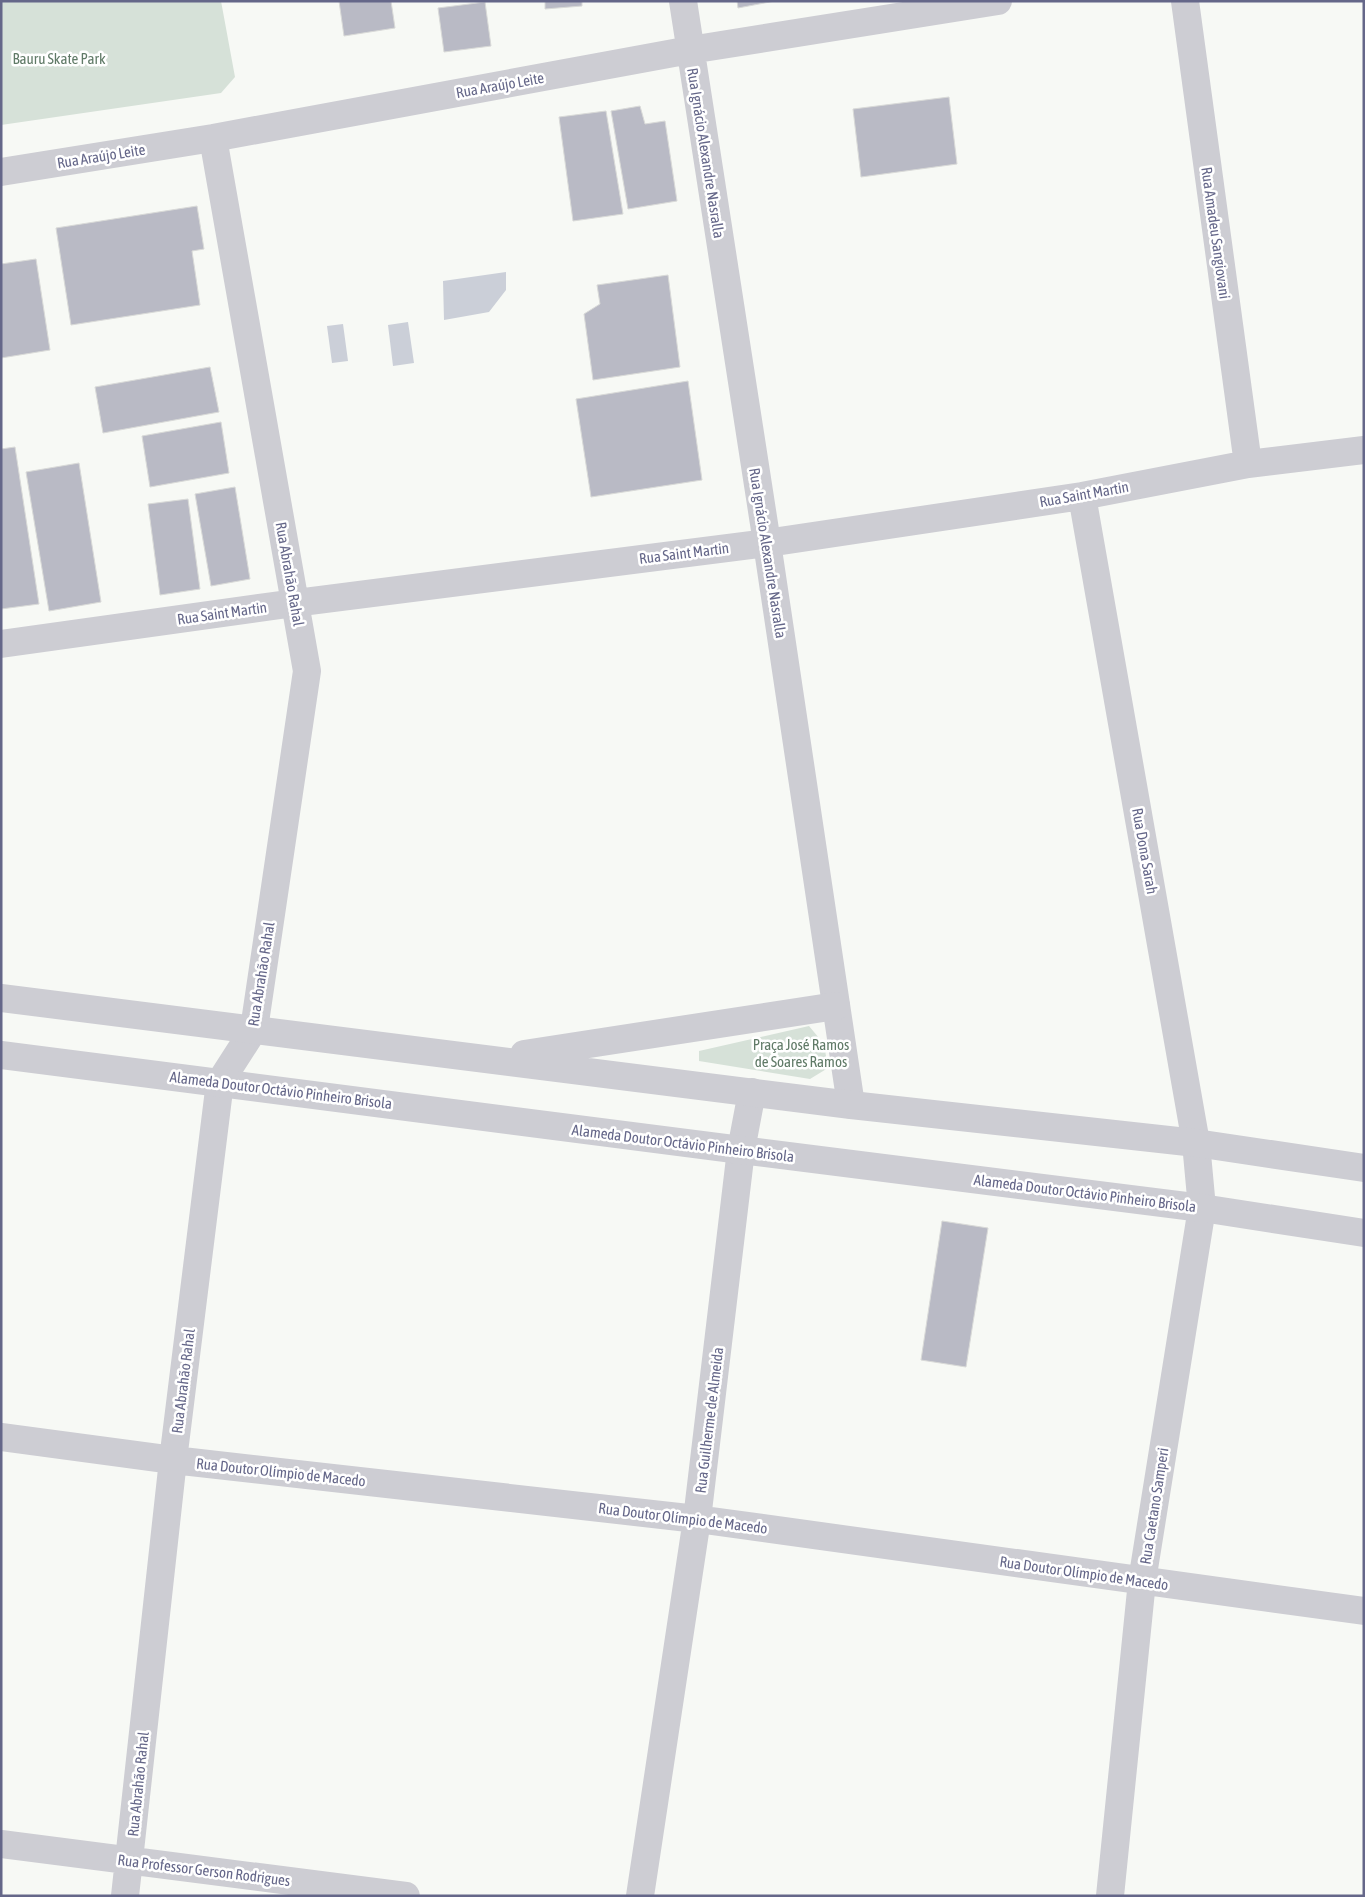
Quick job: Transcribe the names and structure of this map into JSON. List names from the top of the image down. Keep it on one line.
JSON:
{"streets":{"street":["Rua Araújo Leite","Rua Ignácio Alexandre Nasralla","Rua Amadeu Sangiovani","Rua Saint Martin","Rua Abrahão Rahal","Rua Dona Sarah","Alameda Doutor Octávio Pinheiro Brisola","Rua Guilherme de Almeida","Rua Doutor Olímpio de Macedo","Rua Caetano Samperi","Rua Professor Gerson Rodrigues"]},"crossings":[["Rua Araújo Leite","Rua Ignácio Alexandre Nasralla"],["Rua Araújo Leite","Rua Abrahão Rahal"],["Rua Ignácio Alexandre Nasralla","Rua Saint Martin"],["Rua Amadeu Sangiovani","Rua Saint Martin"],["Rua Saint Martin","Rua Abrahão Rahal"],["Rua Saint Martin","Rua Dona Sarah"],["Rua Abrahão Rahal","Alameda Doutor Octávio Pinheiro Brisola"],["Rua Abrahão Rahal","Rua Doutor Olímpio de Macedo"],["Rua Abrahão Rahal","Rua Professor Gerson Rodrigues"],["Rua Dona Sarah","Alameda Doutor Octávio Pinheiro Brisola"],["Rua Dona Sarah","Rua Caetano Samperi"],["Alameda Doutor Octávio Pinheiro Brisola","Rua Guilherme de Almeida"],["Alameda Doutor Octávio Pinheiro Brisola","Rua Caetano Samperi"],["Rua Guilherme de Almeida","Rua Doutor Olímpio de Macedo"],["Rua Doutor Olímpio de Macedo","Rua Caetano Samperi"]],"parks":["Bauru Skate Park","Praça José Ramos de Soares Ramos"]}
